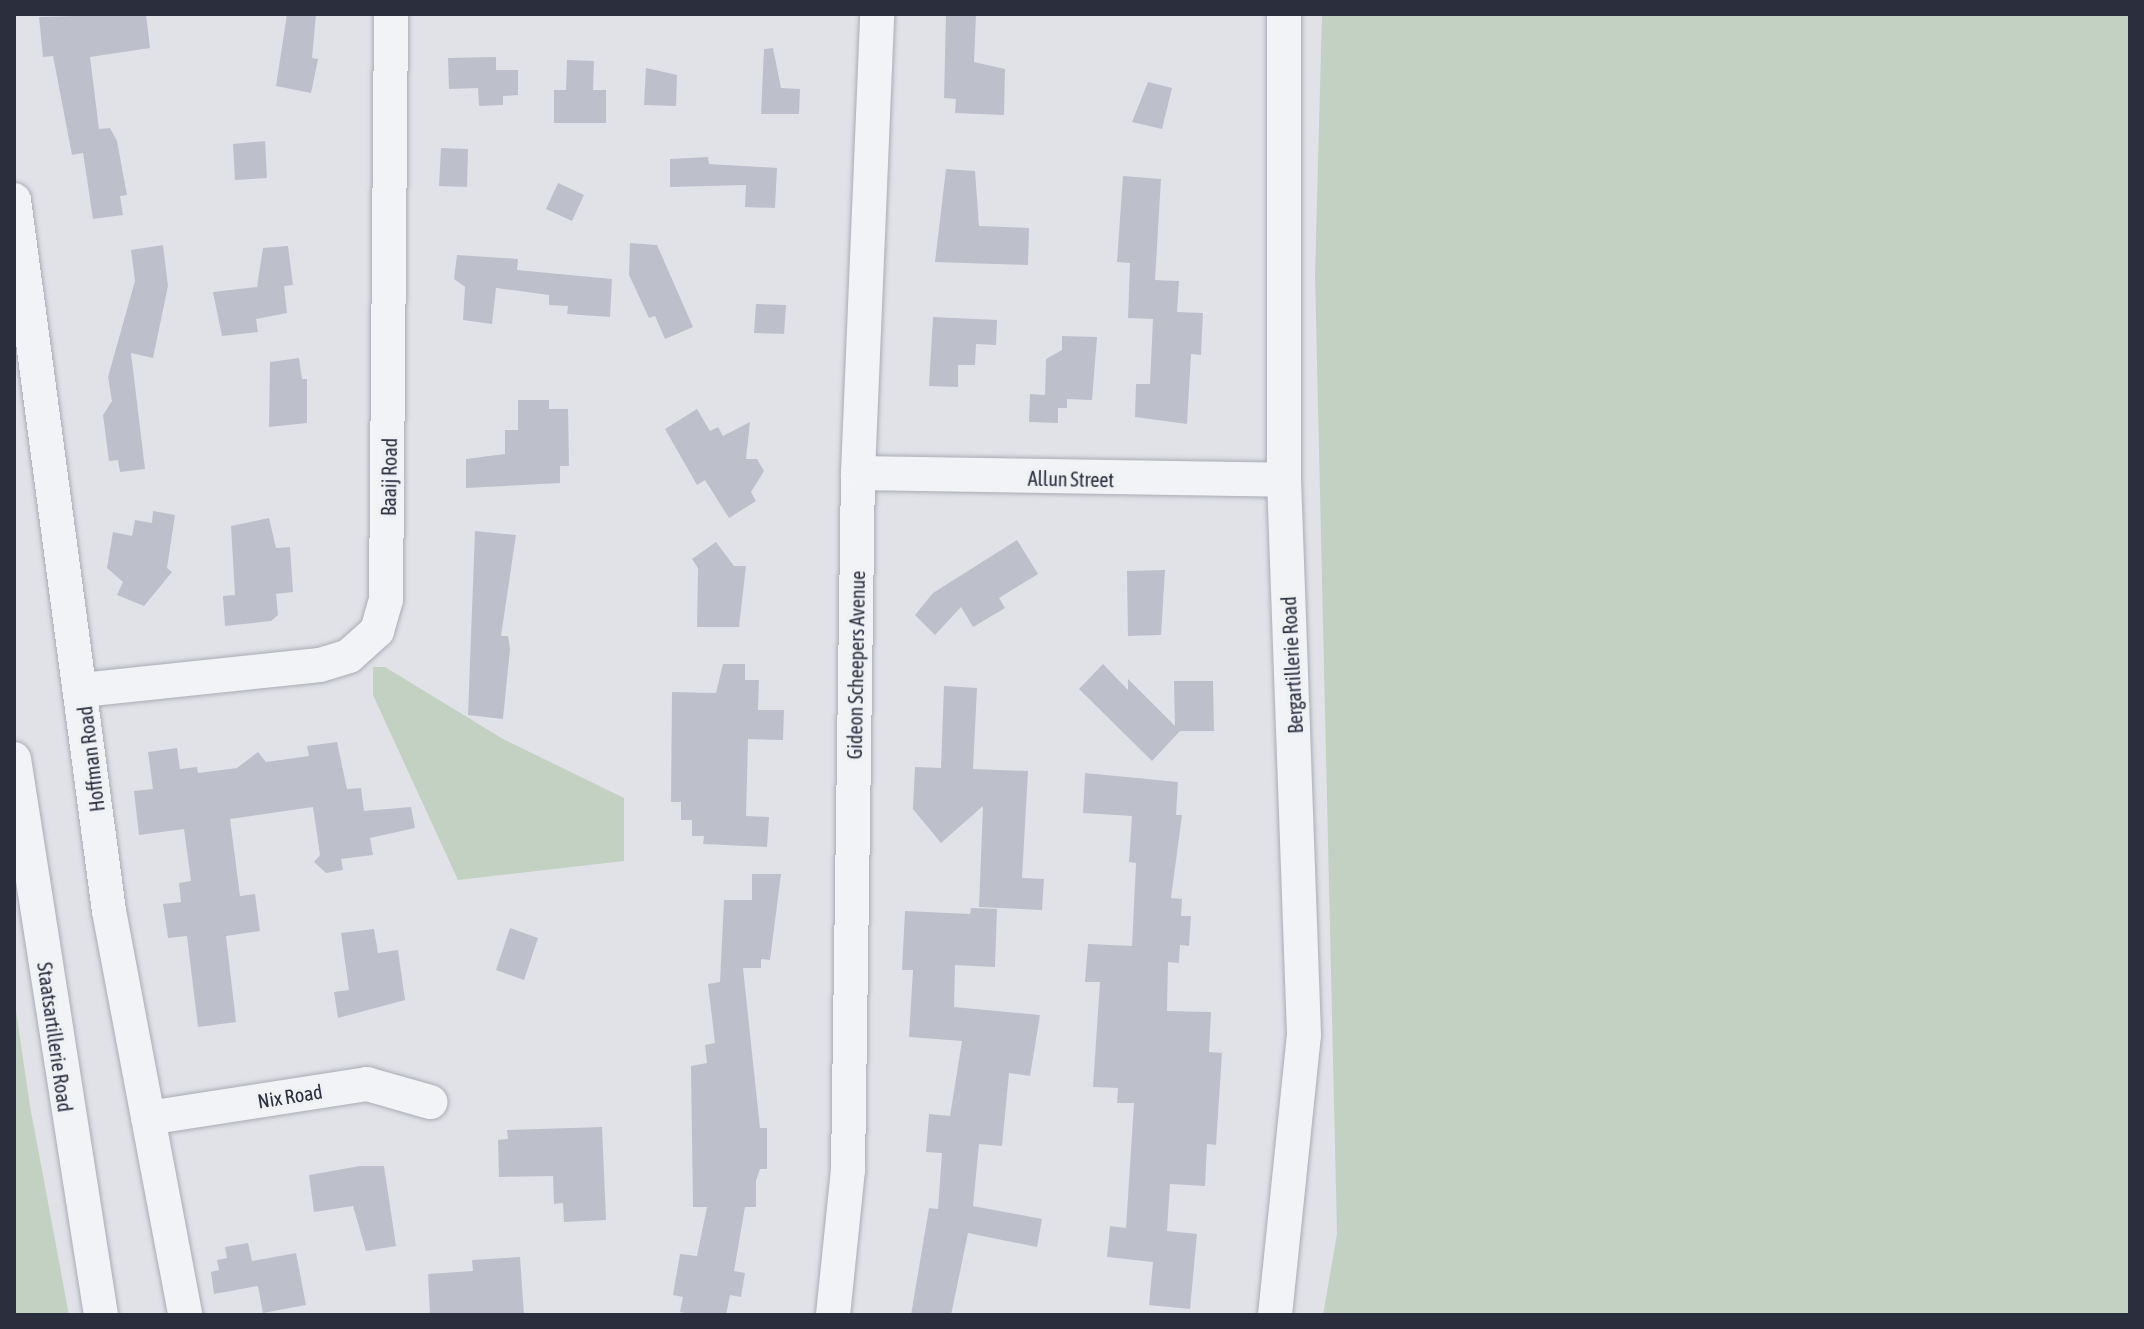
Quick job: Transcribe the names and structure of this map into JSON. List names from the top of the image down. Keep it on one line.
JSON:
{"streets":{"street":["Baaij Road","Allun Street","Gideon Scheepers Avenue","Bergartillerie Road","Hoffman Road","Staatsartillerie Road","Nix Road"]},"crossings":[["Baaij Road","Hoffman Road"],["Allun Street","Gideon Scheepers Avenue"],["Allun Street","Bergartillerie Road"],["Hoffman Road","Nix Road"]]}
